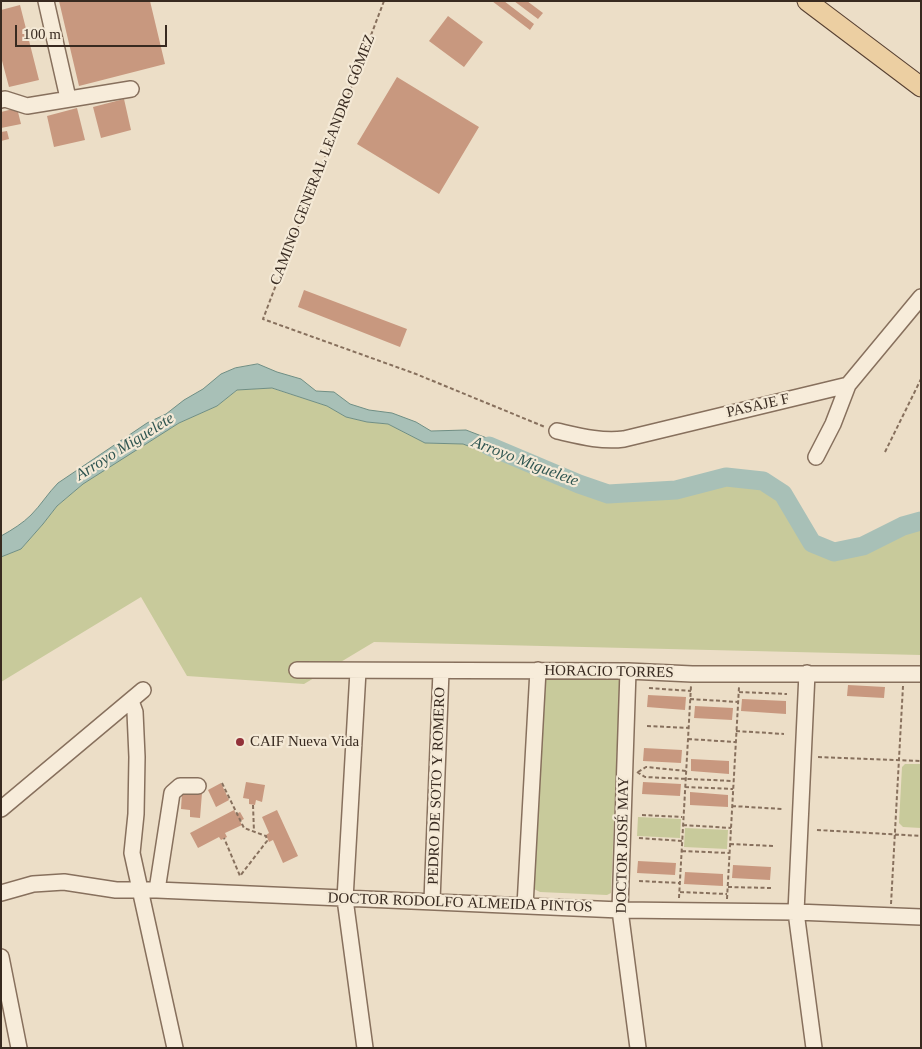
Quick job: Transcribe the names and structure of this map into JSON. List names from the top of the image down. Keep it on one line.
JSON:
{"streets":{"street":["PASAJE F","HORACIO TORRES","PEDRO DE SOTO Y ROMERO","DOCTOR JOSÉ MAY","DOCTOR RODOLFO ALMEIDA PINTOS"],"path":["CAMINO GENERAL LEANDRO GÓMEZ"]},"crossings":[["CAMINO GENERAL LEANDRO GÓMEZ","PASAJE F"],["HORACIO TORRES","PEDRO DE SOTO Y ROMERO"],["HORACIO TORRES","DOCTOR JOSÉ MAY"],["PEDRO DE SOTO Y ROMERO","DOCTOR RODOLFO ALMEIDA PINTOS"],["DOCTOR JOSÉ MAY","DOCTOR RODOLFO ALMEIDA PINTOS"]],"water":["Arroyo Miguelete"],"places":["CAIF Nueva Vida"],"scale_bar":"100 m"}
